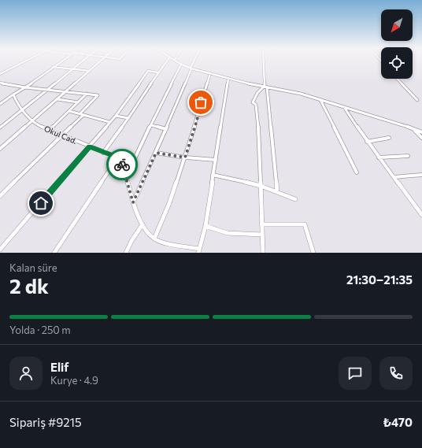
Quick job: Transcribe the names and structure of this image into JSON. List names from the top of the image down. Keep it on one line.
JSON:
{"streets":{"street":["Okul Cad."]},"north":"bottom left","page":{"heading":["2 dk","Kalan süre","21:30–21:35"],"panel":["Elif","Kurye · 4.9","Sipariş #9215","₺470"],"bar":"Yolda · 250 m"}}
